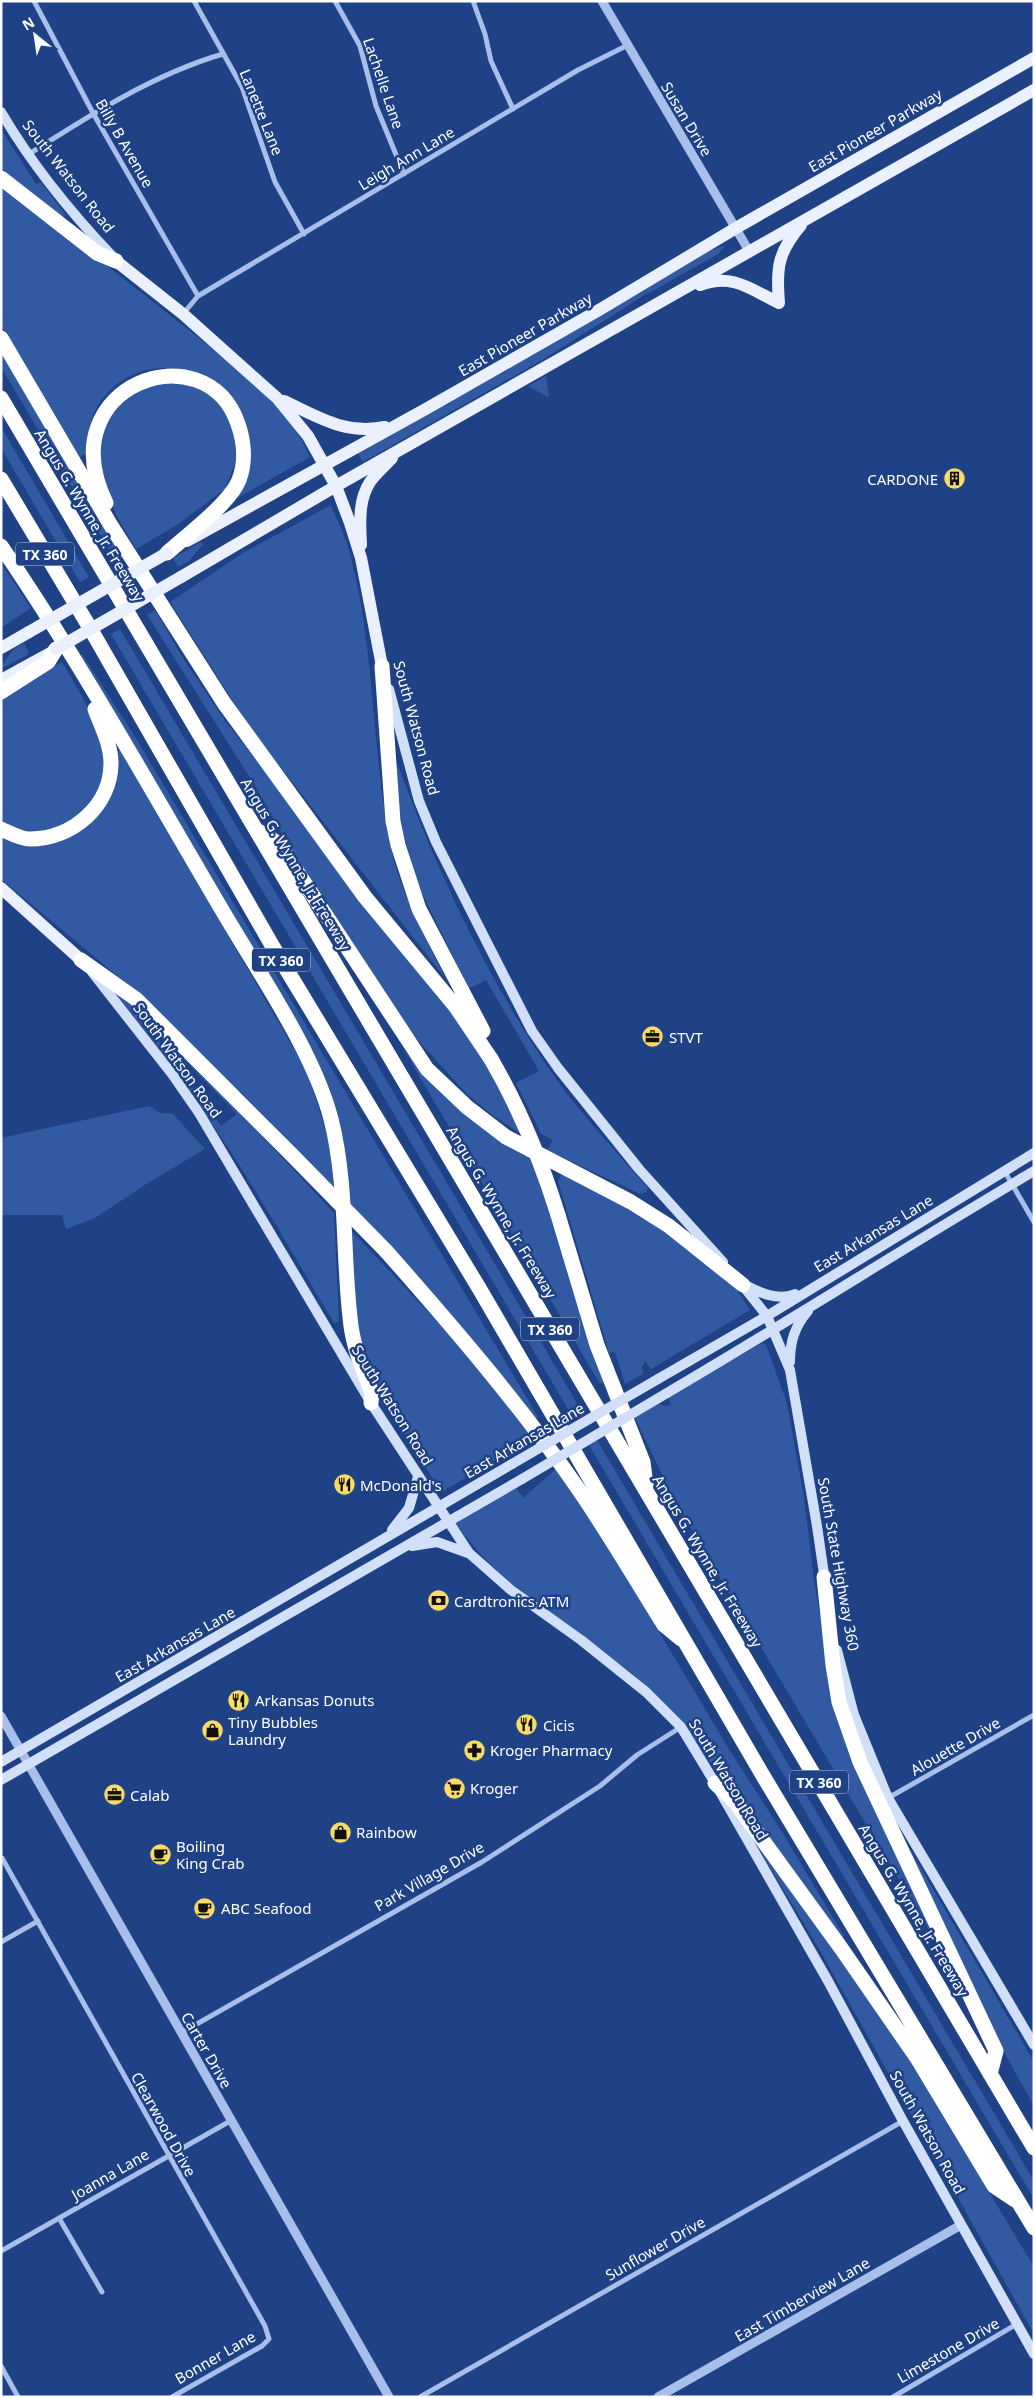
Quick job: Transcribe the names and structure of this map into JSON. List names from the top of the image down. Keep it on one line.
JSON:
{"streets":{"highway":["Angus G. Wynne, Jr. Freeway","TX 360"],"main road":["East Pioneer Parkway","South Watson Road","East Arkansas Lane","South State Highway 360"],"street":["Lachelle Lane","Lanette Lane","Susan Drive","Billy B Avenue","Leigh Ann Lane","Alouette Drive","Park Village Drive","Carter Drive","Clearwood Drive","Joanna Lane","Sunflower Drive","East Timberview Lane","Limestone Drive","Bonner Lane"]},"crossings":[["Lachelle Lane","Leigh Ann Lane"],["Lanette Lane","Leigh Ann Lane"],["Susan Drive","East Pioneer Parkway"],["Susan Drive","Leigh Ann Lane"],["East Pioneer Parkway","South Watson Road"],["Billy B Avenue","Leigh Ann Lane"],["South Watson Road","East Arkansas Lane"],["South Watson Road","South State Highway 360"],["South Watson Road","Park Village Drive"],["South Watson Road","Sunflower Drive"],["South Watson Road","East Timberview Lane"],["South Watson Road","Limestone Drive"],["East Arkansas Lane","South State Highway 360"],["East Arkansas Lane","Carter Drive"],["South State Highway 360","Alouette Drive"],["Park Village Drive","Carter Drive"],["Carter Drive","Joanna Lane"],["Clearwood Drive","Joanna Lane"],["Clearwood Drive","Bonner Lane"]],"places":{"building":["CARDONE"],"office":["STVT","Calab"],"restaurant":["McDonald's","Arkansas Donuts","Cicis"],"bank":["Cardtronics ATM"],"shop":["Tiny Bubbles Laundry","Rainbow"],"pharmacy":["Kroger Pharmacy"],"supermarket":["Kroger"],"cafe":["Boiling King Crab","ABC Seafood"]},"north":"top left"}
